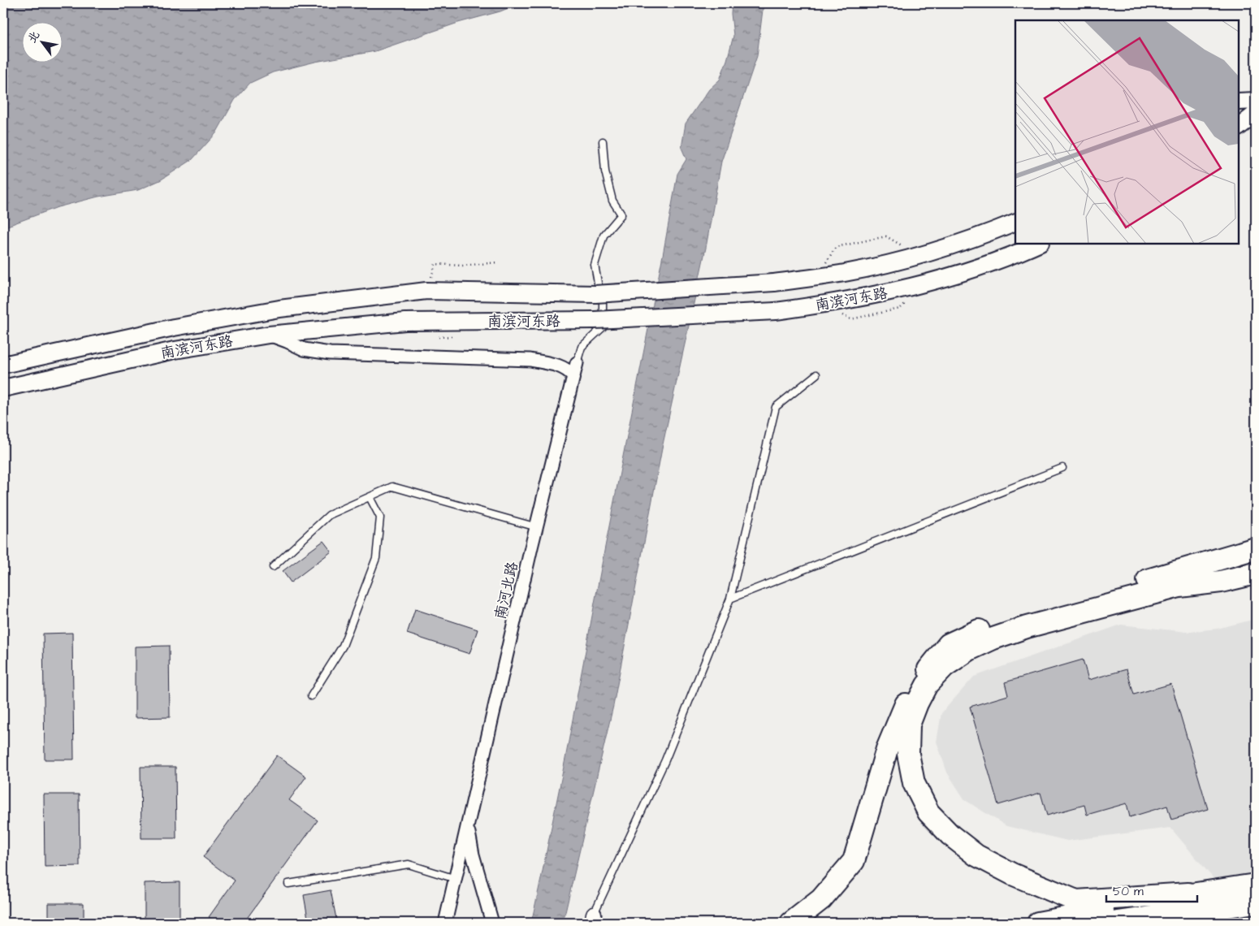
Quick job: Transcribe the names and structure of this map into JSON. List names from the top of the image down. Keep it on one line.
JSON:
{"streets":{"main road":["南滨河东路"],"street":["南河北路"]},"scale_bar":"50 m","north":"top left"}
